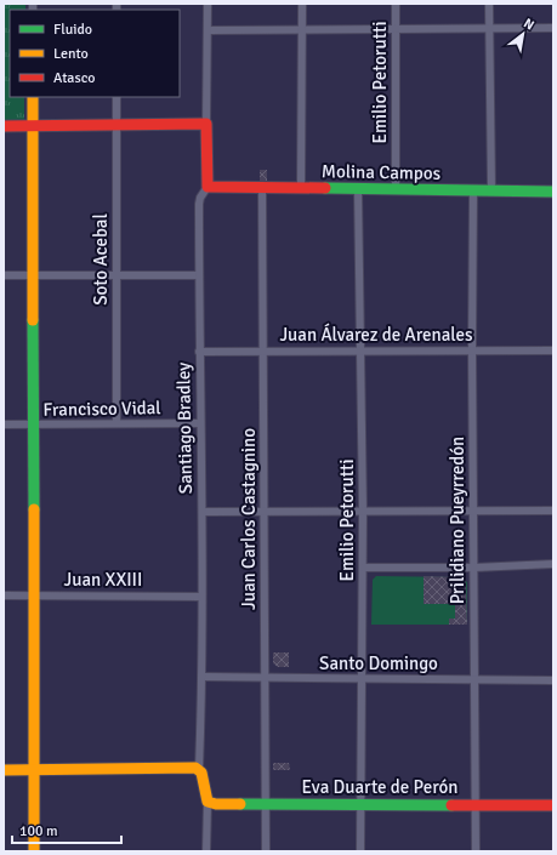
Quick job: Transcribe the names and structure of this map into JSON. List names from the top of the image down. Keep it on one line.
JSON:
{"streets":{"street":["Emilio Petorutti","Molina Campos","Soto Acebal","Juan Álvarez de Arenales","Francisco Vidal","Santiago Bradley","Juan Carlos Castagnino","Prilidiano Pueyrredón","Juan XXIII","Santo Domingo","Eva Duarte de Perón"]},"crossings":[["Emilio Petorutti","Molina Campos"],["Emilio Petorutti","Juan Álvarez de Arenales"],["Emilio Petorutti","Santo Domingo"],["Emilio Petorutti","Eva Duarte de Perón"],["Molina Campos","Santiago Bradley"],["Molina Campos","Juan Carlos Castagnino"],["Molina Campos","Prilidiano Pueyrredón"],["Soto Acebal","Francisco Vidal"],["Juan Álvarez de Arenales","Santiago Bradley"],["Juan Álvarez de Arenales","Juan Carlos Castagnino"],["Juan Álvarez de Arenales","Prilidiano Pueyrredón"],["Francisco Vidal","Santiago Bradley"],["Santiago Bradley","Juan XXIII"],["Santiago Bradley","Santo Domingo"],["Santiago Bradley","Eva Duarte de Perón"],["Juan Carlos Castagnino","Santo Domingo"],["Juan Carlos Castagnino","Eva Duarte de Perón"],["Prilidiano Pueyrredón","Santo Domingo"],["Prilidiano Pueyrredón","Eva Duarte de Perón"]],"legend":["Fluido","Lento","Atasco"],"scale_bar":"100 m","north":"top right"}
